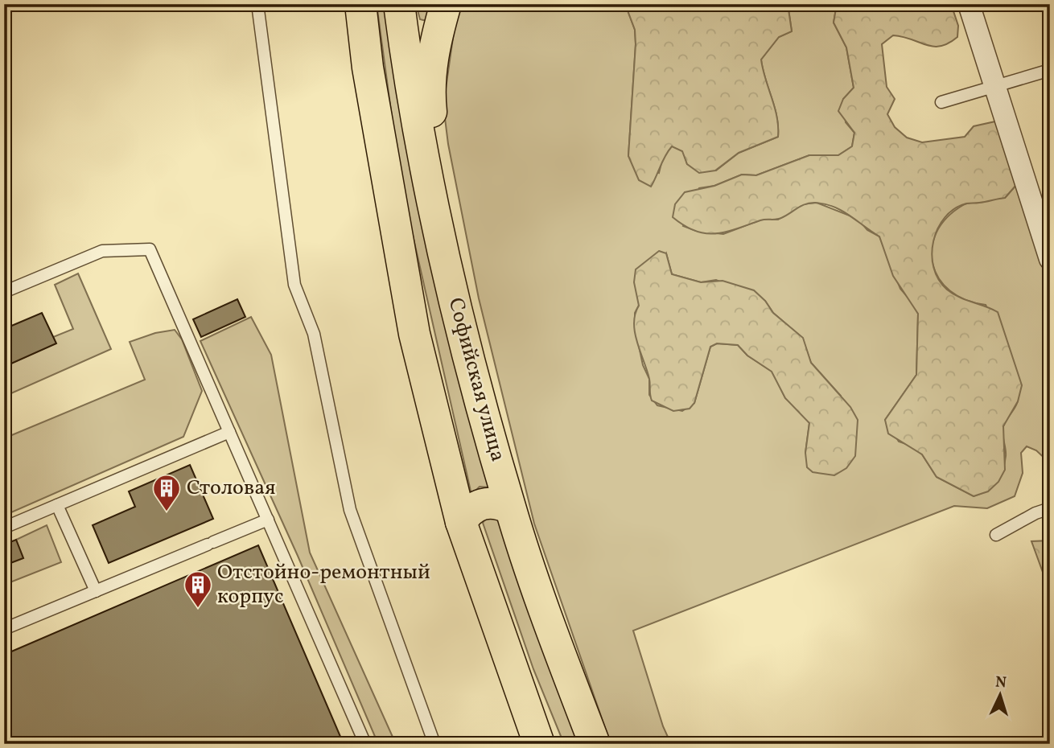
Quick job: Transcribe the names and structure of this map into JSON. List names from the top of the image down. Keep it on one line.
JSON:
{"streets":{"main road":["Софийская улица"]},"places":{"building":["Столовая","Отстойно-ремонтный корпус"]},"north":"top"}
